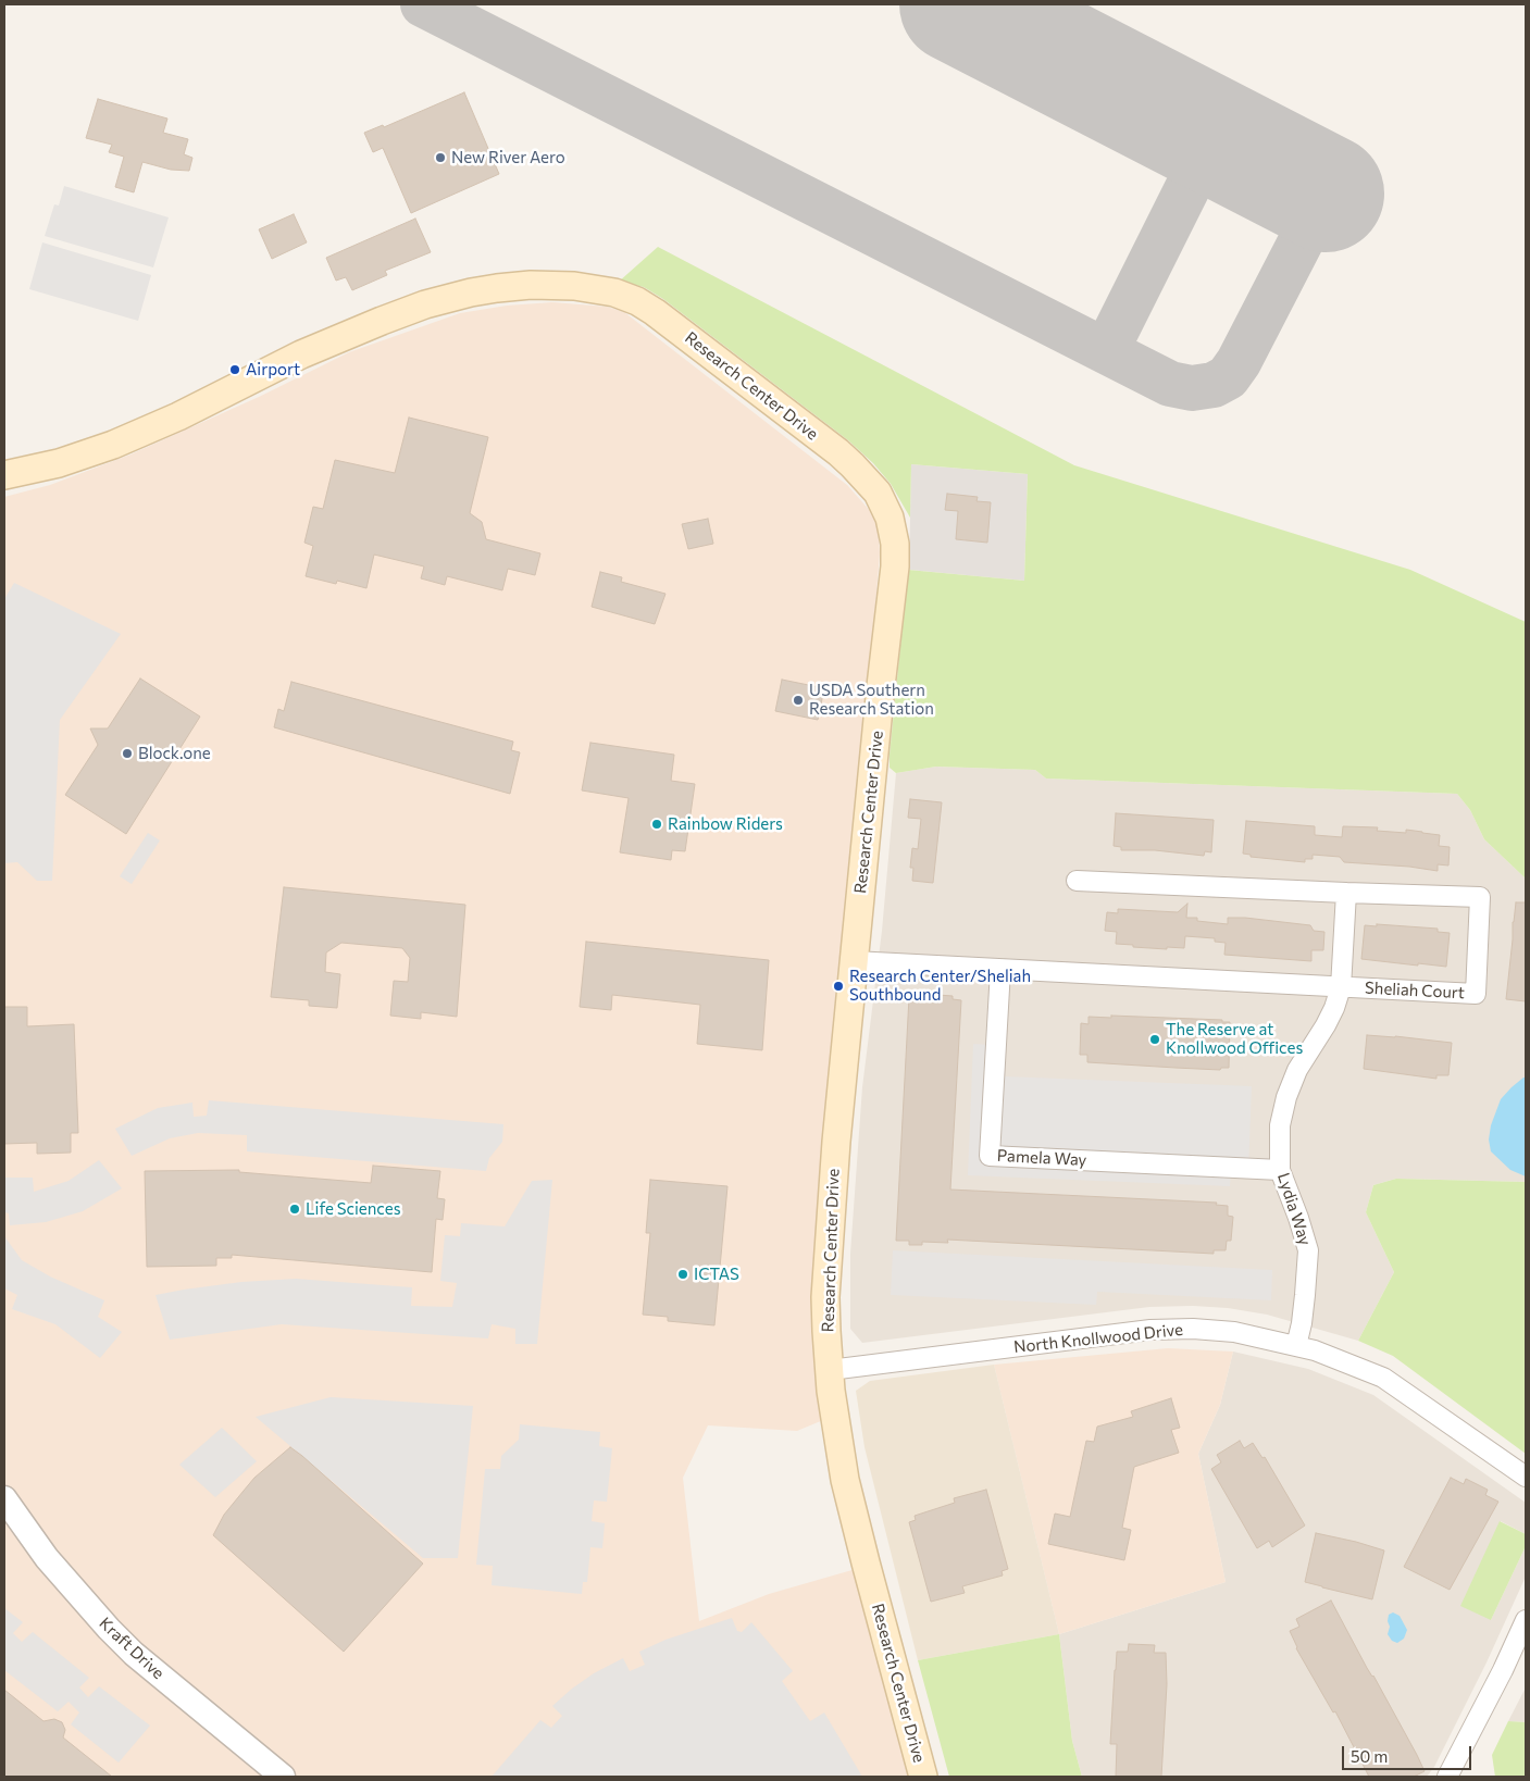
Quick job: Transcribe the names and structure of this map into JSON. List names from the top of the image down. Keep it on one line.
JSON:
{"streets":{"main road":["Research Center Drive"],"street":["Sheliah Court","Pamela Way","Lydia Way","North Knollwood Drive","Kraft Drive"]},"crossings":[["Research Center Drive","Sheliah Court"],["Research Center Drive","North Knollwood Drive"],["Sheliah Court","Pamela Way"],["Sheliah Court","Lydia Way"],["Pamela Way","Lydia Way"],["Lydia Way","North Knollwood Drive"]],"places":["New River Aero","Airport","USDA Southern Research Station","Block.one","Rainbow Riders","Research Center/Sheliah Southbound","The Reserve at Knollwood Offices","Life Sciences","ICTAS"],"scale_bar":"50 m"}
